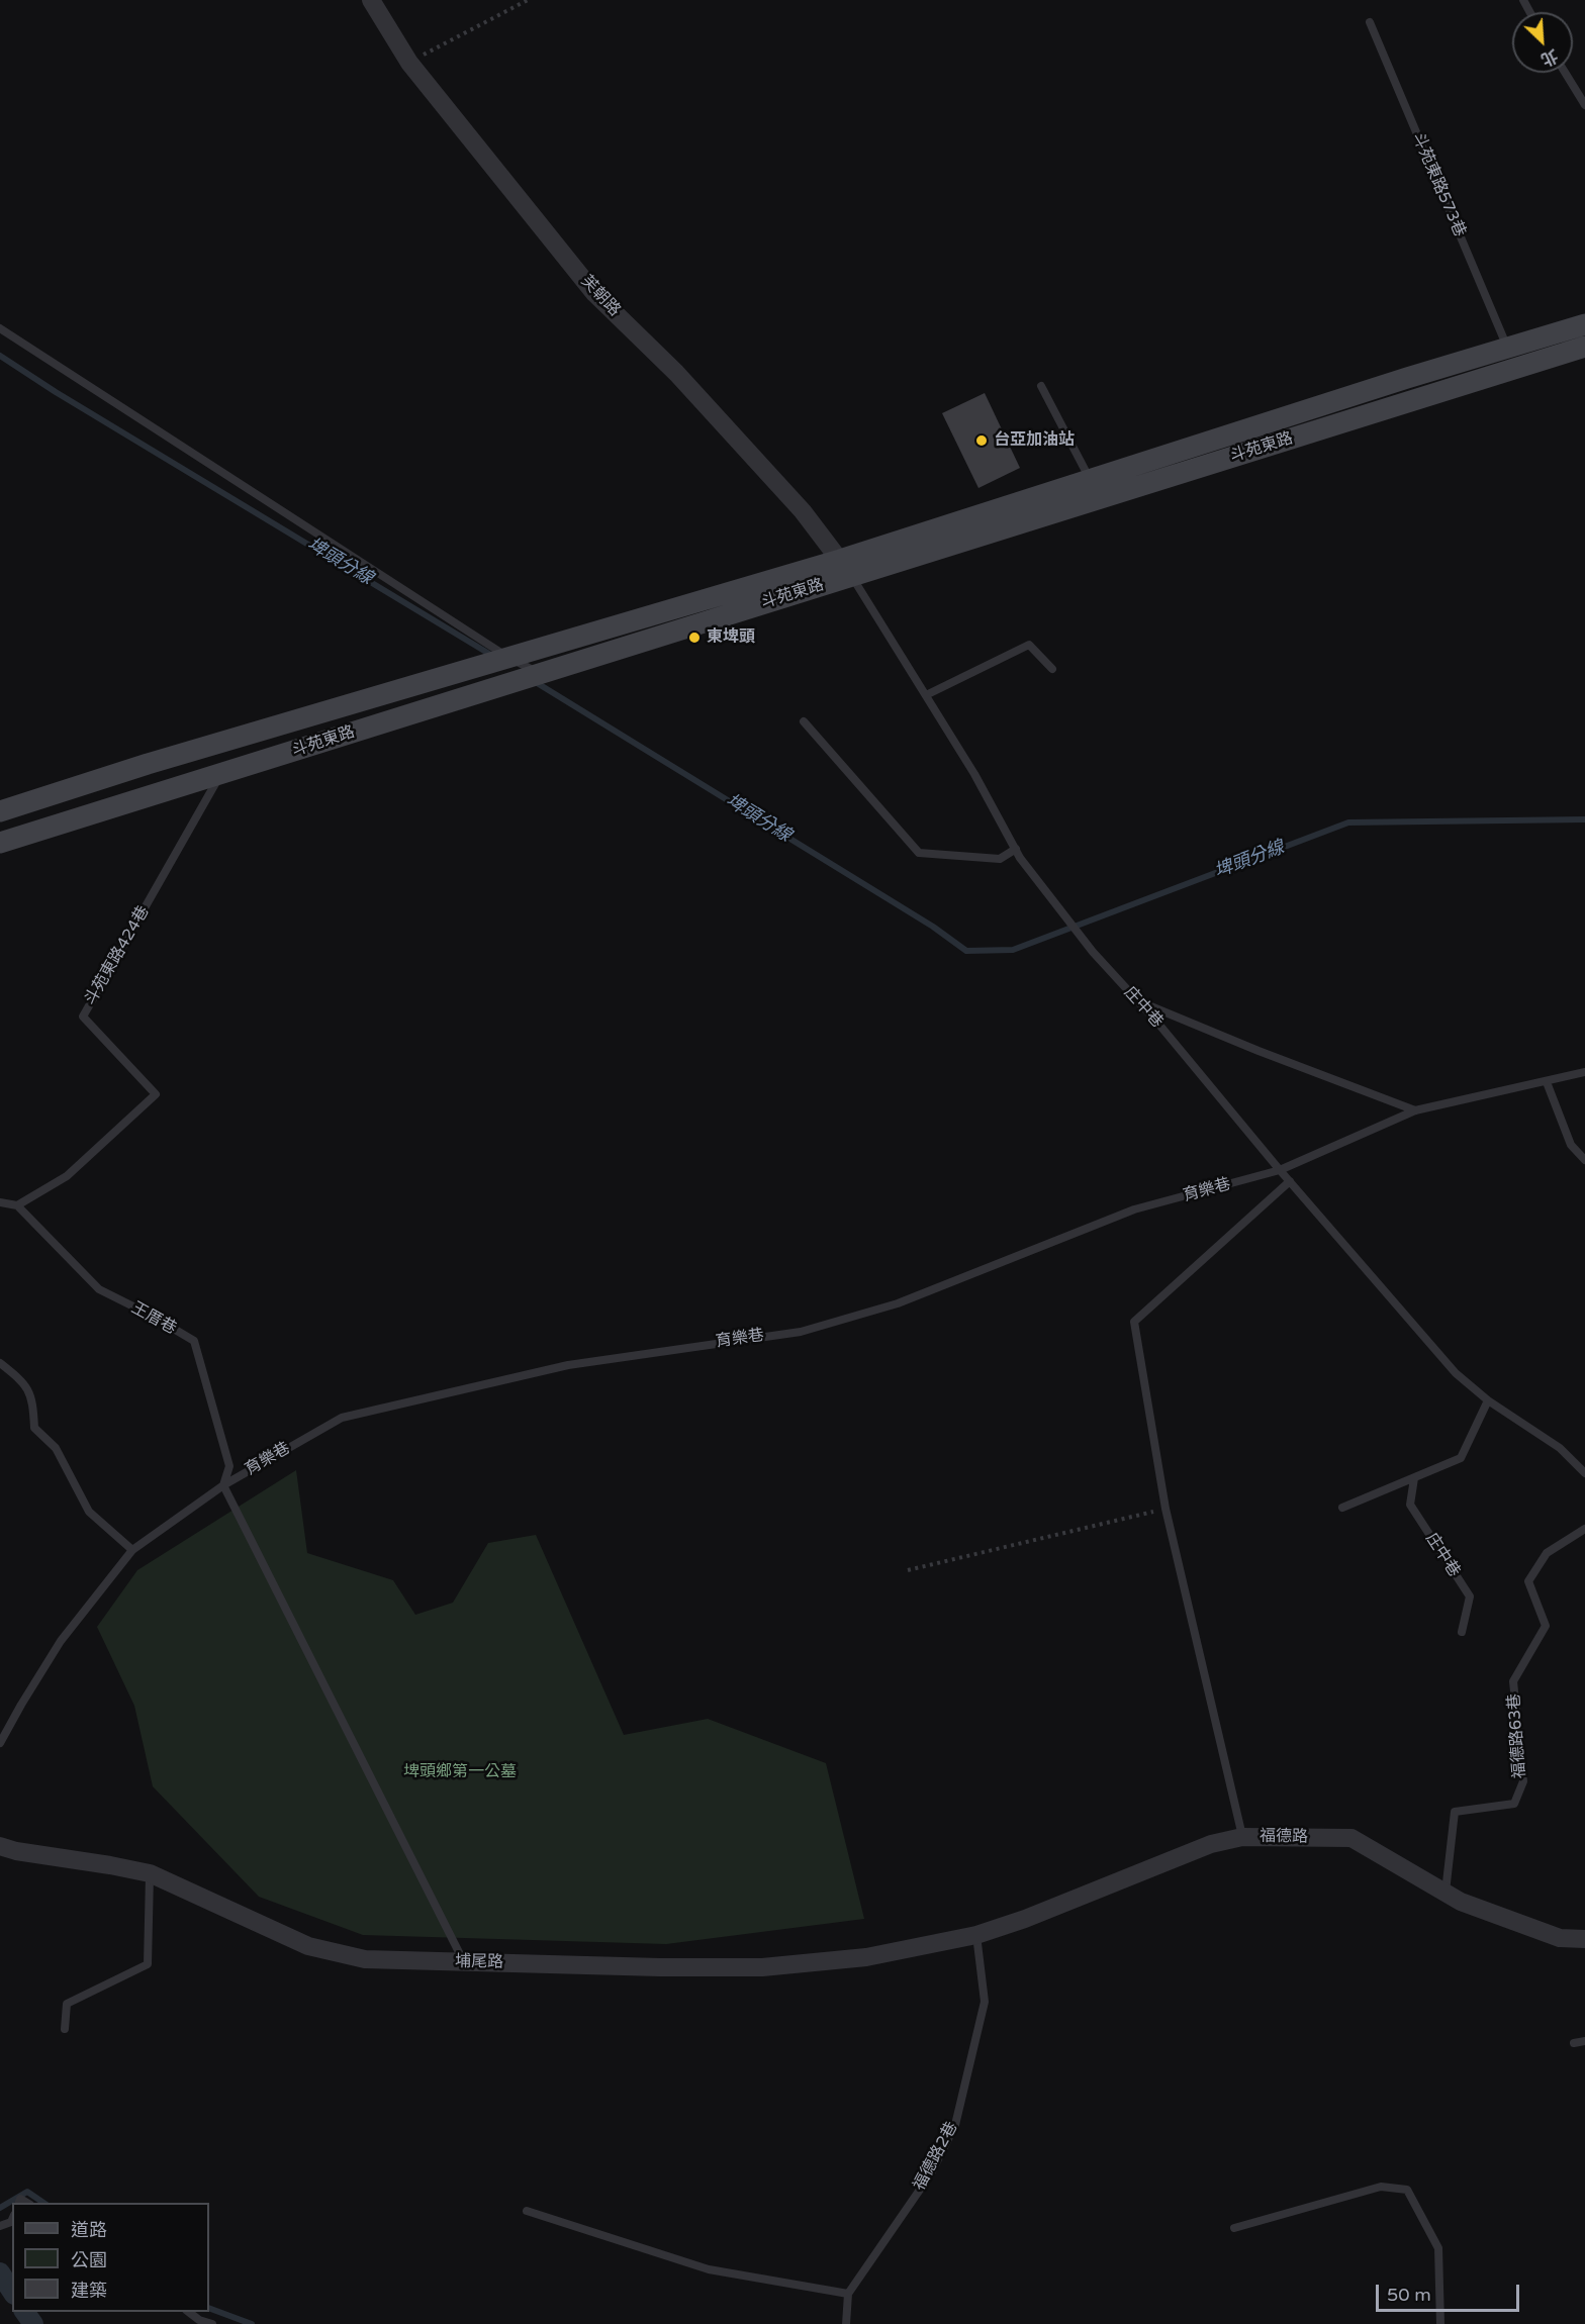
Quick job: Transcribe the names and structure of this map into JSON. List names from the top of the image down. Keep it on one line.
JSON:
{"streets":{"main road":["斗苑東路"],"street":["芙朝路","福德路","埔尾路"],"lane":["斗苑東路573巷","斗苑東路424巷","庄中巷","育樂巷","王厝巷","福德路63巷","福德路2巷"]},"crossings":[["斗苑東路573巷","斗苑東路"],["芙朝路","斗苑東路"],["芙朝路","庄中巷"],["斗苑東路","斗苑東路424巷"],["斗苑東路","庄中巷"],["斗苑東路424巷","王厝巷"],["庄中巷","育樂巷"],["育樂巷","王厝巷"],["福德路63巷","福德路"],["福德路","埔尾路"],["福德路","福德路2巷"],["埔尾路","福德路2巷"]],"water":["埤頭分線"],"parks":["埤頭鄉第一公墓"],"places":["台亞加油站","東埤頭"],"legend":["道路","公園","建築"],"scale_bar":"50 m","north":"bottom right"}
